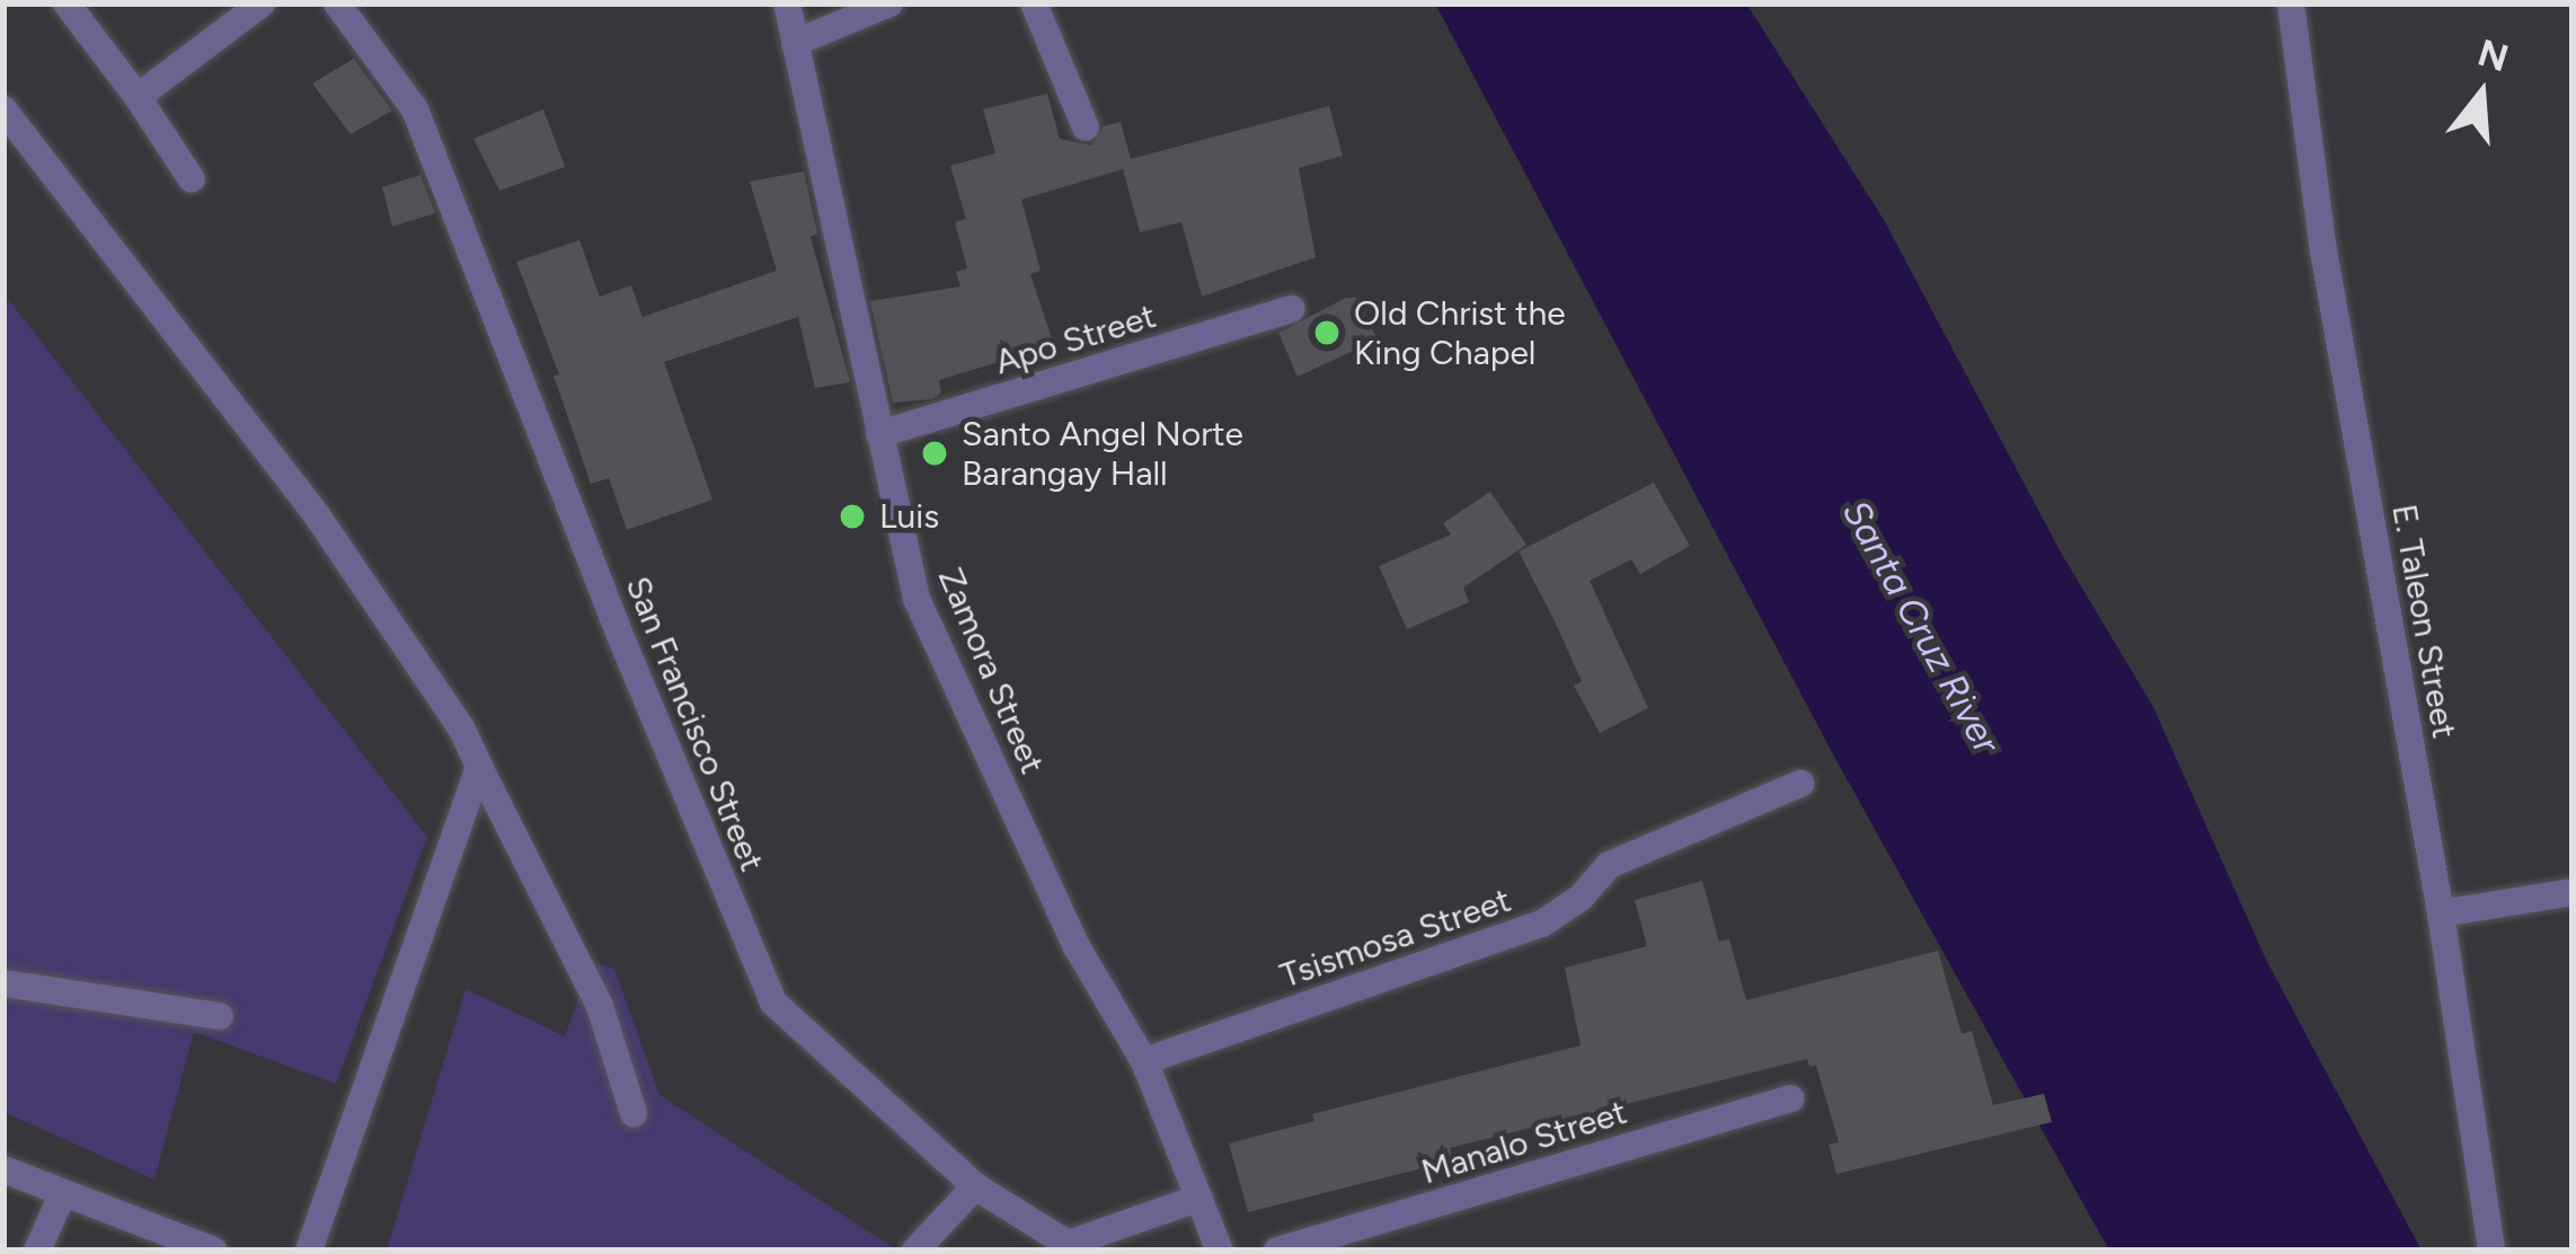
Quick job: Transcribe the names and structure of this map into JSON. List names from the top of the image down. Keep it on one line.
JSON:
{"streets":{"street":["Apo Street","E. Taleon Street","Zamora Street","San Francisco Street","Tsismosa Street","Manalo Street"]},"crossings":[["Apo Street","Zamora Street"],["Zamora Street","San Francisco Street"],["Zamora Street","Tsismosa Street"]],"water":["Santa Cruz River"],"places":["Old Christ the King Chapel","Santo Angel Norte Barangay Hall","Luis"],"north":"top"}
